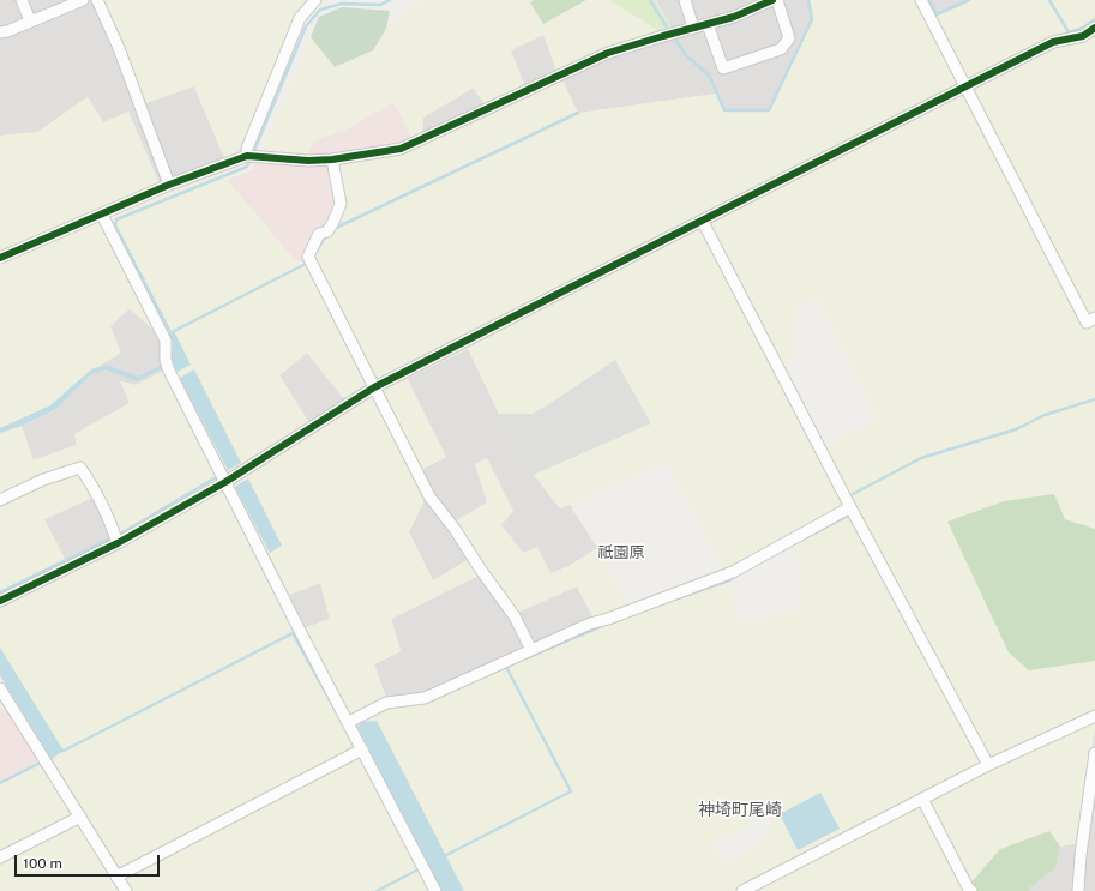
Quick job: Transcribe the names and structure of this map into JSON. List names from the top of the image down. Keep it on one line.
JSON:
{"districts":["祇園原","神埼町尾崎"],"scale_bar":"100 m"}
